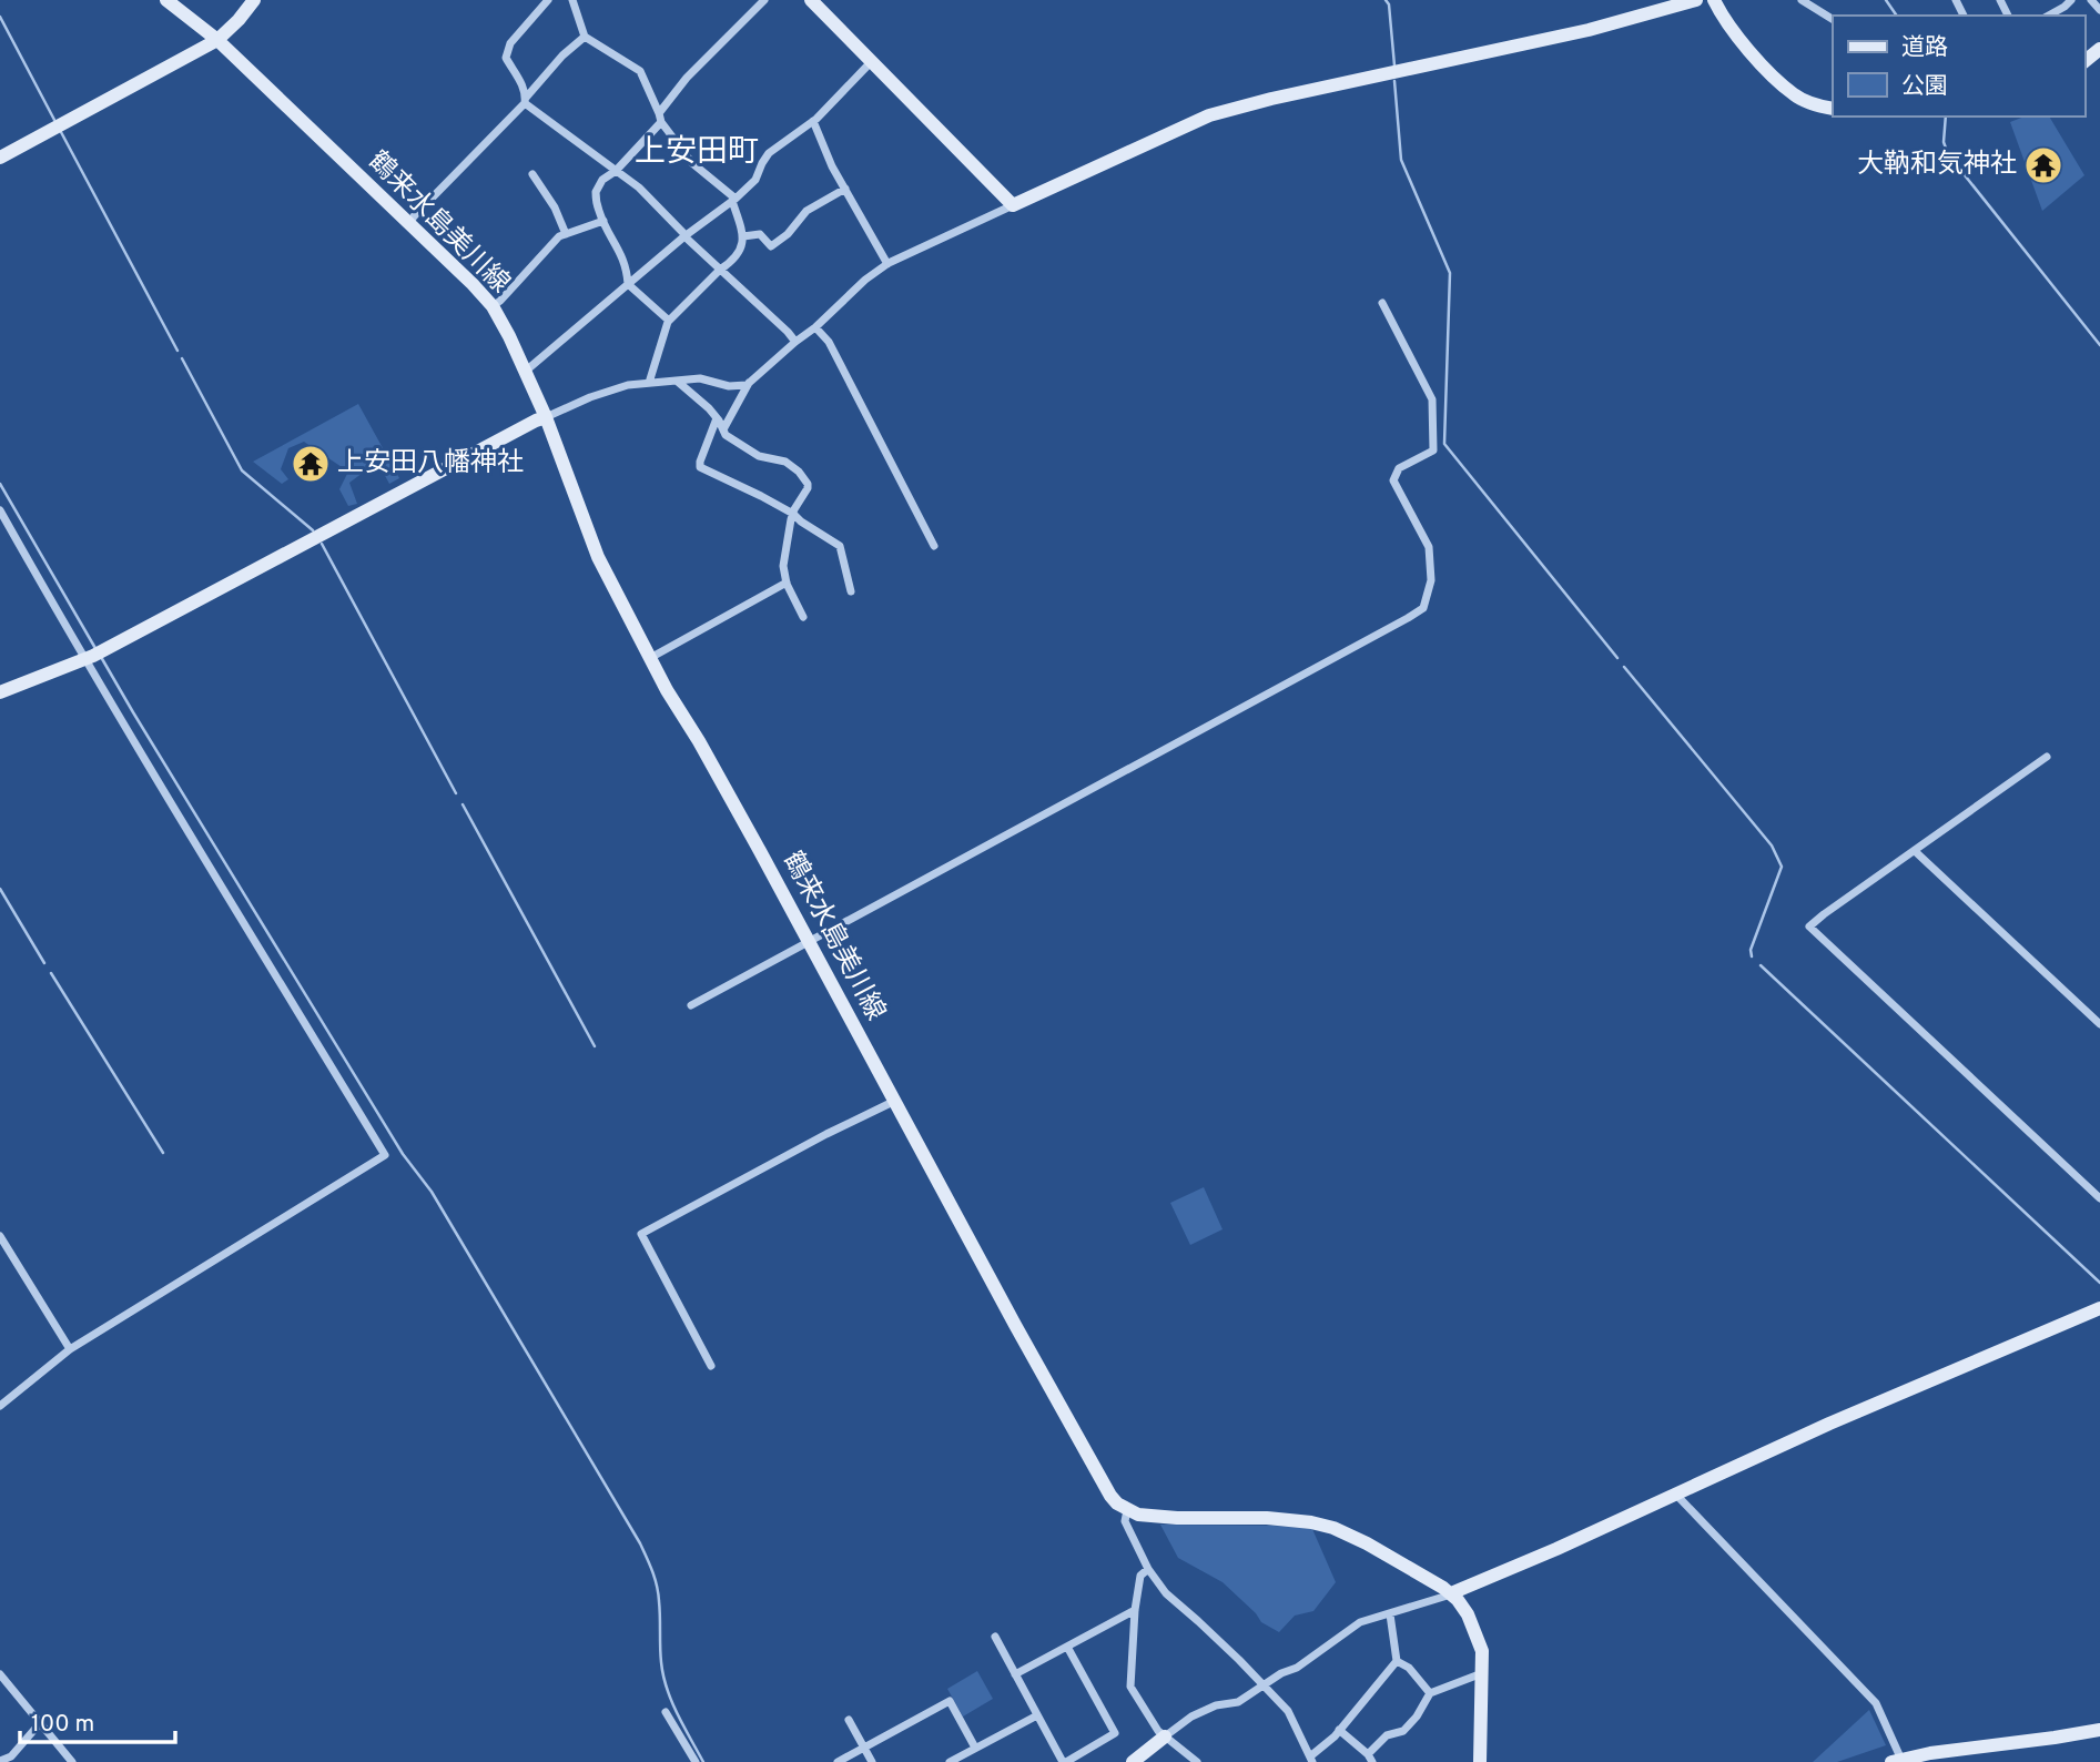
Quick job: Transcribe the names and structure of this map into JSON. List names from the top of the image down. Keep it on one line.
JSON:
{"streets":{"street":["鶴来水島美川線"]},"districts":["上安田町"],"places":{"temple":["大靹和気神社","上安田八幡神社"]},"legend":["道路","公園"],"scale_bar":"100 m"}
